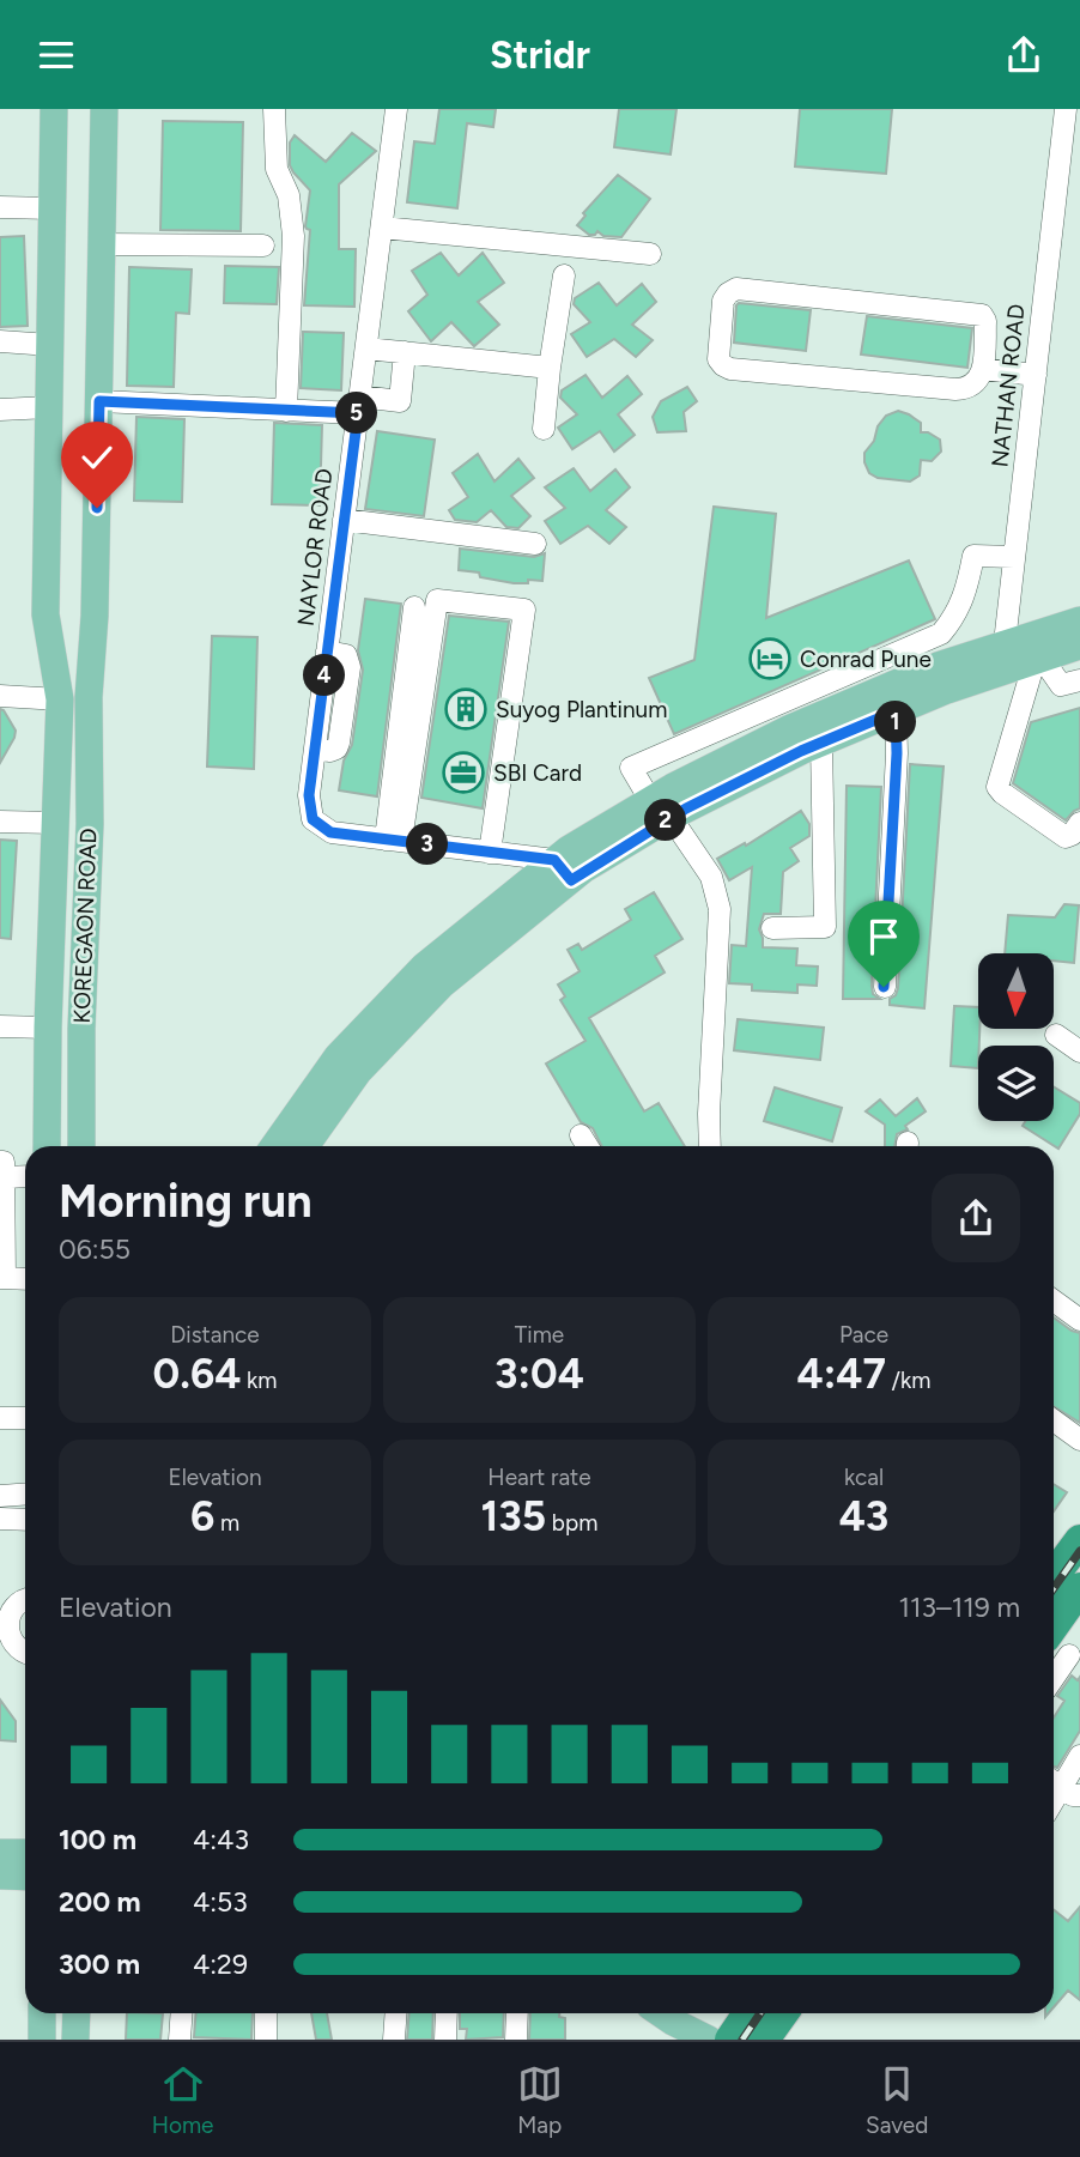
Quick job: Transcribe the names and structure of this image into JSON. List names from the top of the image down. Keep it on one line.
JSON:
{"streets":{"main road":["KOREGAON ROAD"],"street":["NATHAN ROAD","NAYLOR ROAD"]},"places":{"hotel":["Conrad Pune"],"building":["Suyog Plantinum"],"office":["SBI Card"]},"north":"bottom","page":{"header":"Stridr","pins":["5","4","1","2","3"],"heading":["Morning run","06:55"],"stats":[["Distance","0.64 km"],["Time","3:04"],["Pace","4:47 /km"],["Elevation","6 m"],["Heart rate","135 bpm"],["kcal","43"]],"chart":["Elevation","113–119 m"],"list":[{"name":"100 m","note":"4:43"},{"name":"200 m","note":"4:53"},{"name":"300 m","note":"4:29"}],"tabs":["Home","Map","Saved"]}}
